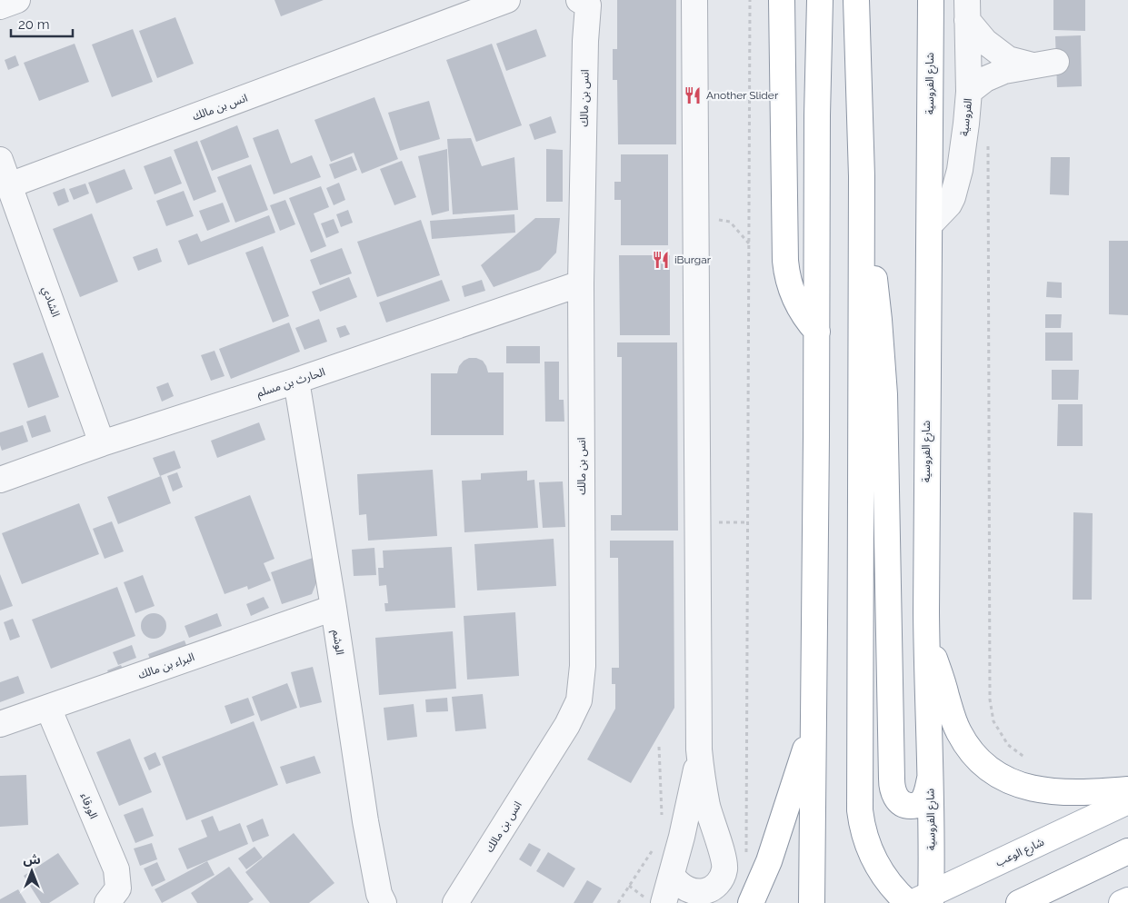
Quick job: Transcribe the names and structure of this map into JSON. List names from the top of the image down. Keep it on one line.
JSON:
{"streets":{"main road":["شارع الفروسية","شارع الوعب"],"street":["انس بن مالك","الفروسية","الشادي","الحارث بن مسلم","الوشم","البراء بن مالك","الورقاء"]},"crossings":[["شارع الفروسية","الفروسية"],["شارع الفروسية","شارع الوعب"],["انس بن مالك","الشادي"],["انس بن مالك","الحارث بن مسلم"],["الشادي","الحارث بن مسلم"],["الحارث بن مسلم","الوشم"],["الوشم","البراء بن مالك"],["البراء بن مالك","الورقاء"]],"places":{"restaurant":["Another Slider","iBurgar"]},"scale_bar":"20 m","north":"top"}
